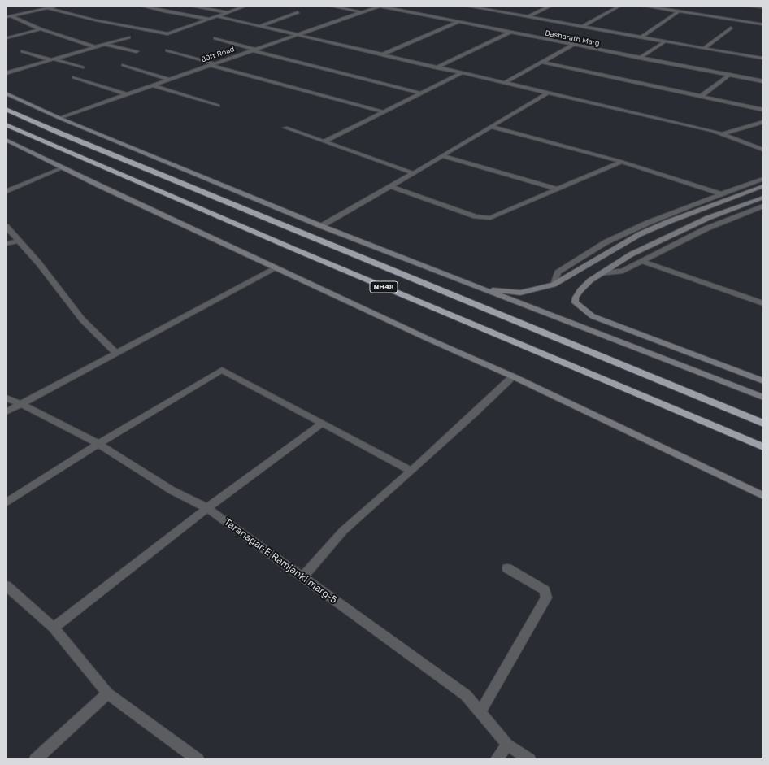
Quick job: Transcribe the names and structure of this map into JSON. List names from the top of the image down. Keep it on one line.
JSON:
{"streets":{"highway":["NH48"],"street":["Dasharath Marg","80ft Road","Taranagar-E Ramjanki marg-5"]},"crossings":[["Dasharath Marg","80ft Road"]]}
